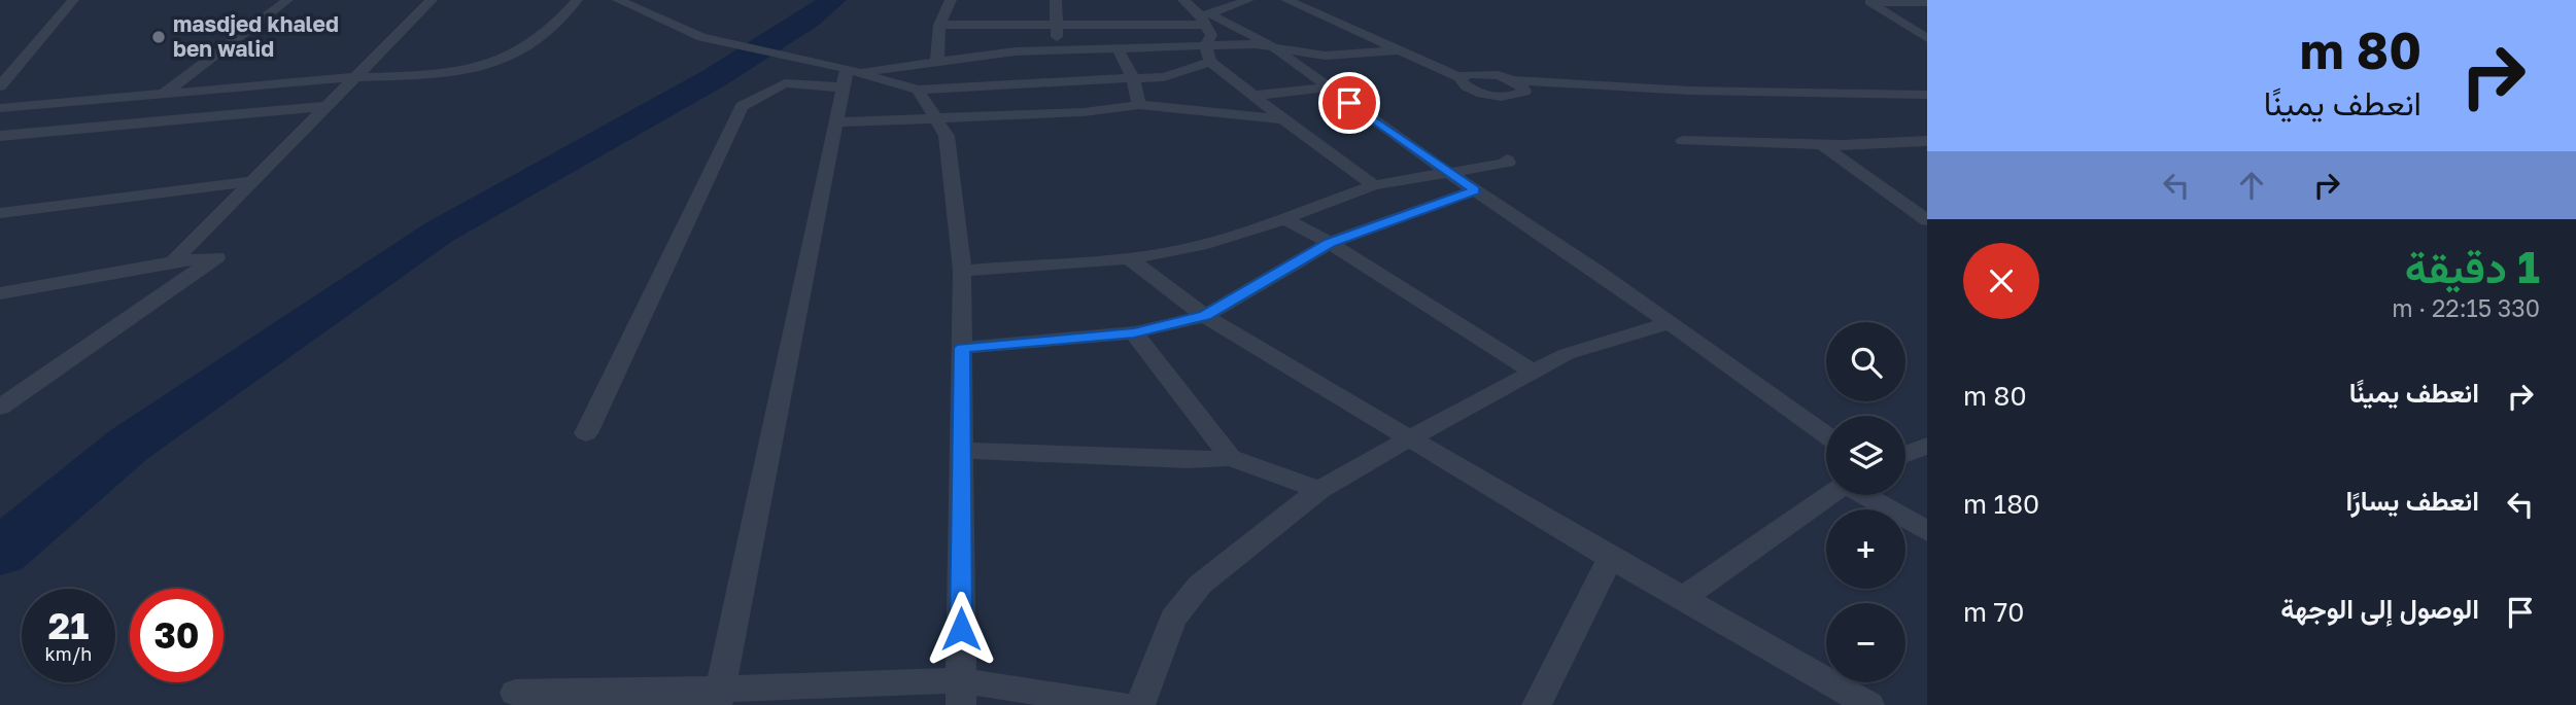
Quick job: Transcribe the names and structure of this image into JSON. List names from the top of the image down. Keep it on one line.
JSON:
{"places":["masdjed khaled ben walid"],"page":{"turn":["80 m","انعطف يمينًا"],"heading":["1 دقيقة","330 m · 22:15"],"map_buttons":["+","−"],"list":[{"name":"انعطف يمينًا","value":"80 m"},{"name":"انعطف يسارًا","value":"180 m"},{"name":"الوصول إلى الوجهة","value":"70 m"}],"speed":"21 km/h","limit":"30"}}
